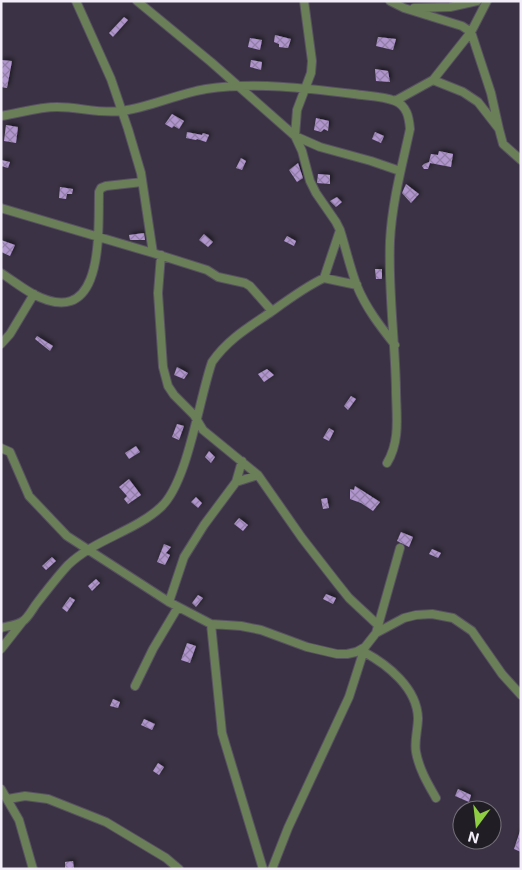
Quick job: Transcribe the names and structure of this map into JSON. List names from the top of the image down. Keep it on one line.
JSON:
{"north":"bottom"}
